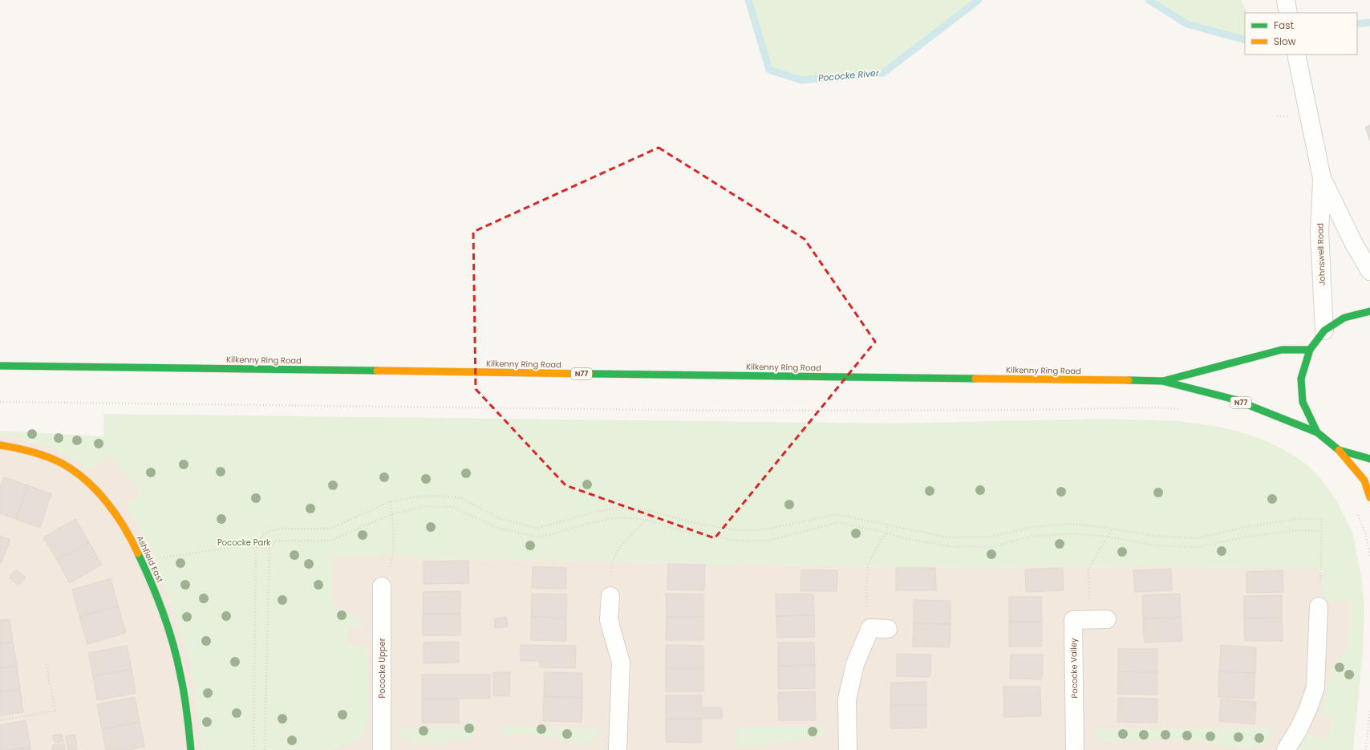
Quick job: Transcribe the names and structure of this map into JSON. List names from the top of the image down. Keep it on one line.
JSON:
{"streets":{"main road":["Kilkenny Ring Road","N77","Ashfield East"],"street":["Johnswell Road","Pococke Upper","Pococke Valley"]},"crossings":[["Johnswell Road","N77"],["Kilkenny Ring Road","N77"]],"water":["Pococke River"],"parks":["Pococke Park"],"legend":["Fast","Slow"]}
